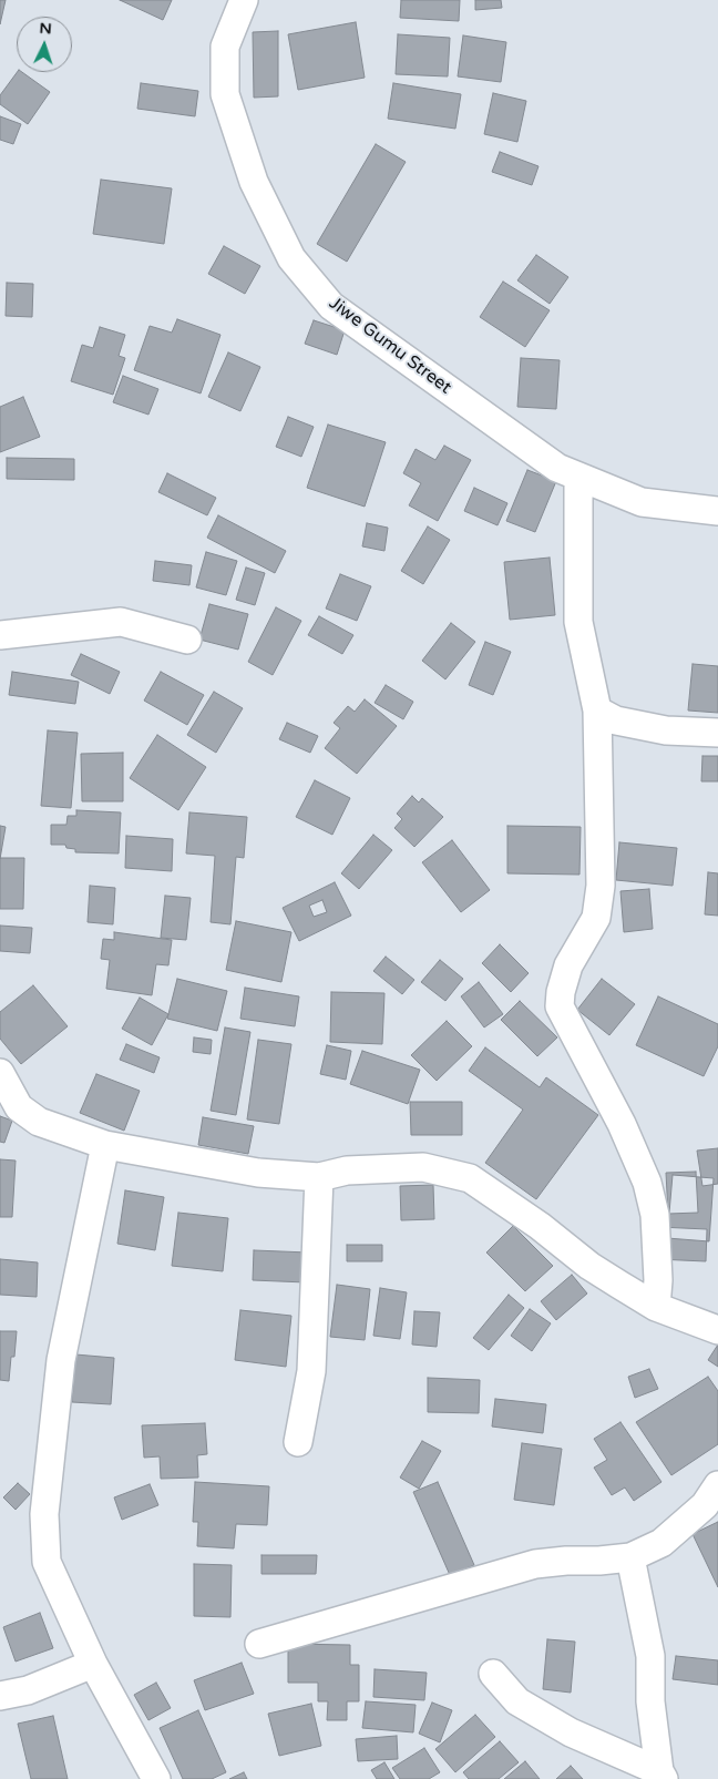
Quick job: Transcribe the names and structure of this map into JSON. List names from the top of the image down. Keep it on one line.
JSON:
{"streets":{"street":["Jiwe Gumu Street"]},"north":"top"}
